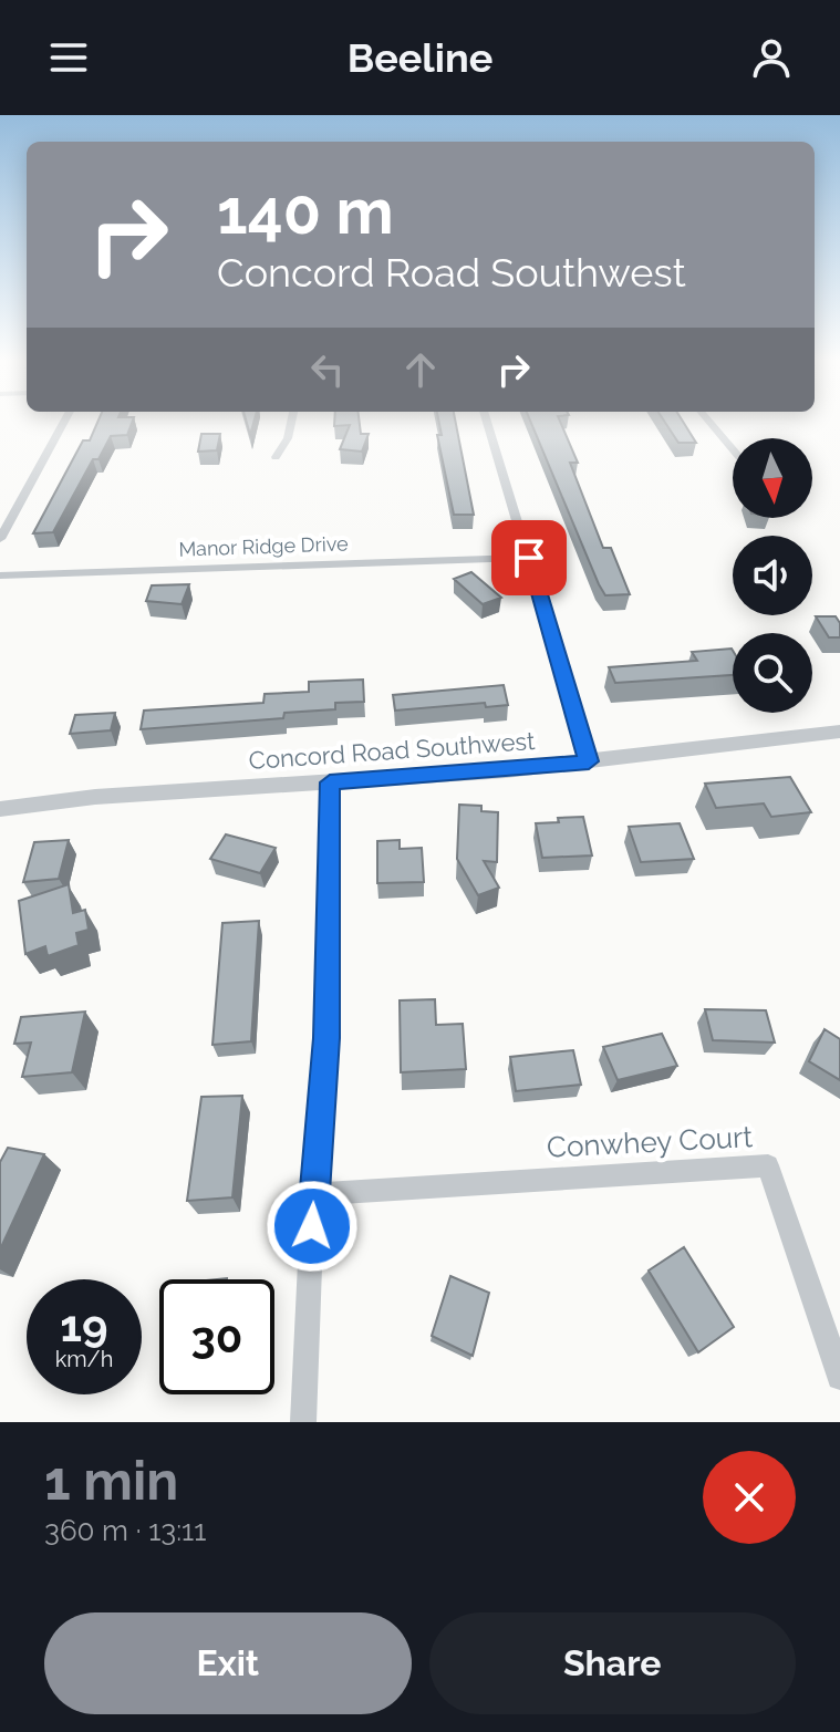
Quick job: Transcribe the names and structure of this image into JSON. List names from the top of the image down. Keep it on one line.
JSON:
{"streets":{"street":["Manor Ridge Drive","Concord Road Southwest","Conwhey Court"]},"north":"bottom","page":{"header":"Beeline","turn":["140 m","Concord Road Southwest"],"speed":"19 km/h","limit":"30","heading":["1 min","360 m · 13:11"],"buttons":["Exit","Share"]}}
